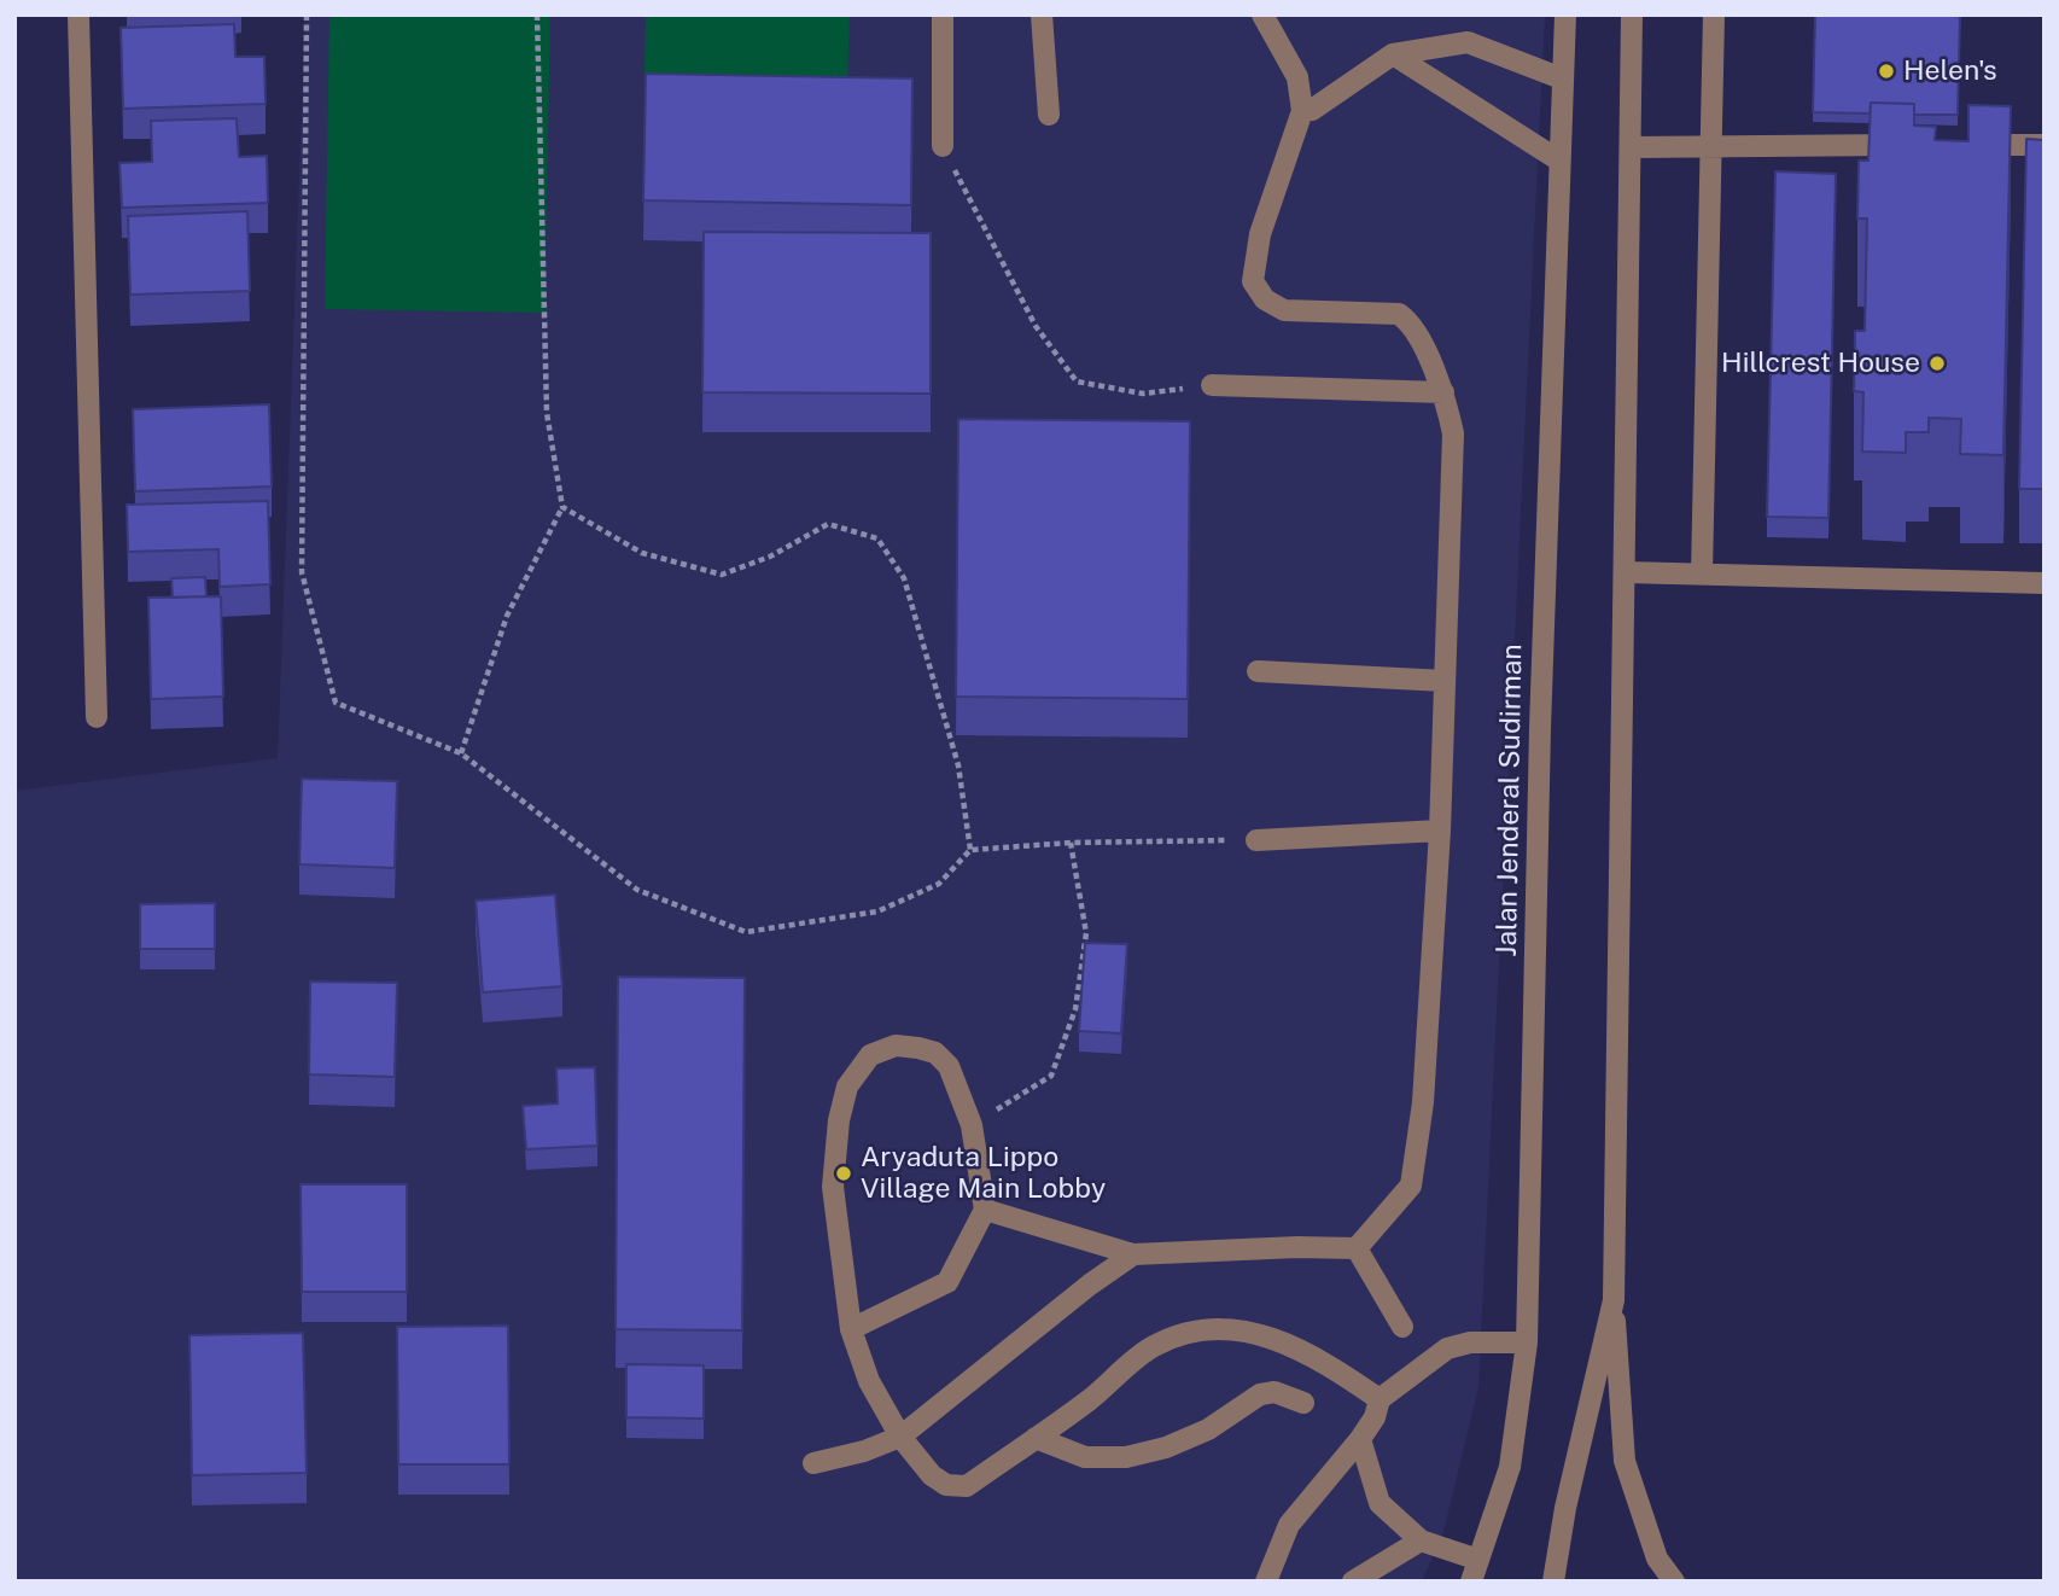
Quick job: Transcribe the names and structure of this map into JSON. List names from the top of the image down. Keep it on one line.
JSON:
{"streets":{"street":["Jalan Jenderal Sudirman"]},"places":["Helen's","Hillcrest House","Aryaduta Lippo Village Main Lobby"]}
